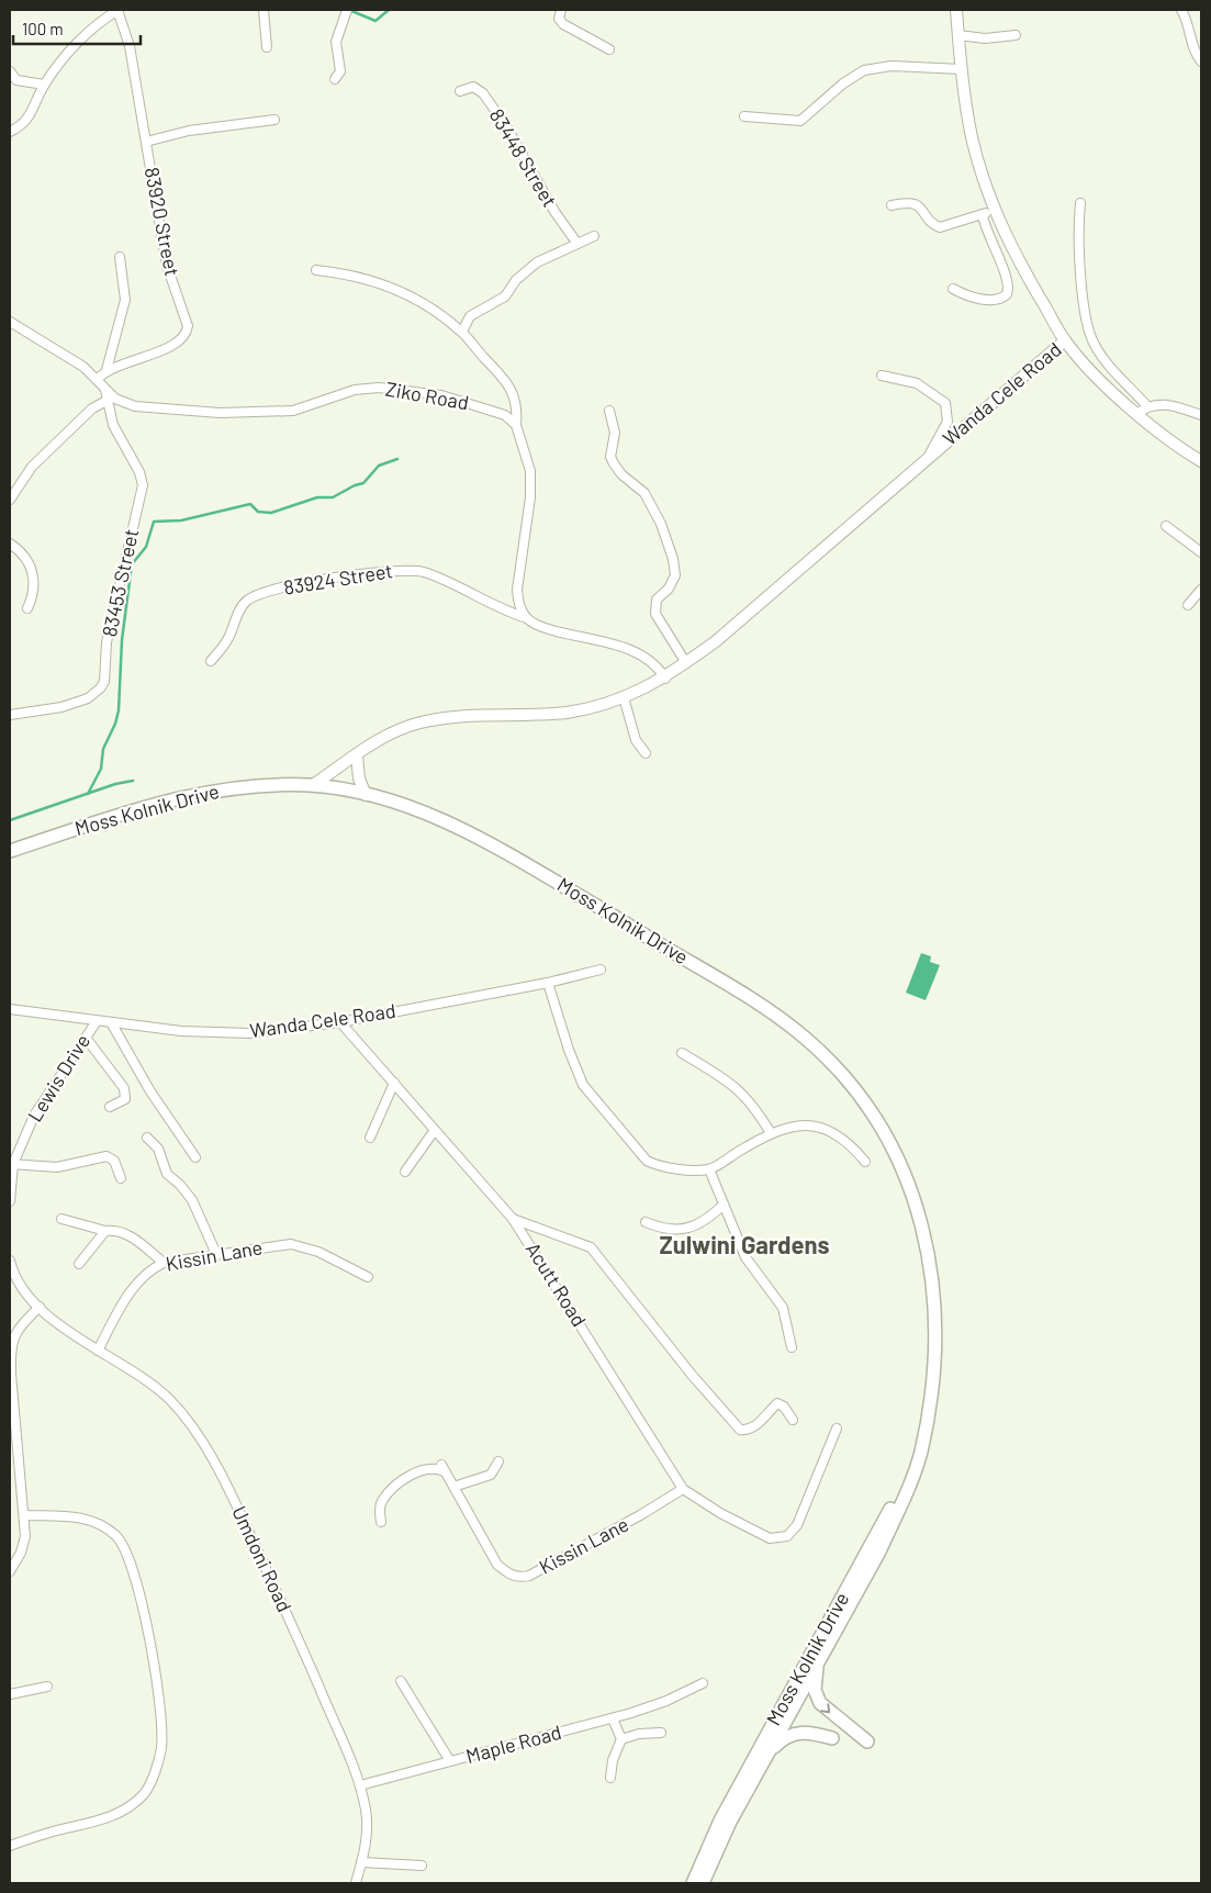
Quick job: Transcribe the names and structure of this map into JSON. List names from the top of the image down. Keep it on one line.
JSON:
{"streets":{"main road":["Moss Kolnik Drive"],"street":["83448 Street","83920 Street","Wanda Cele Road","Ziko Road","83924 Street","83453 Street","Lewis Drive","Kissin Lane","Acutt Road","Umdoni Road","Maple Road"]},"crossings":[["83920 Street","Ziko Road"],["Wanda Cele Road","Moss Kolnik Drive"],["Wanda Cele Road","Lewis Drive"],["Wanda Cele Road","Acutt Road"],["Ziko Road","83453 Street"],["Kissin Lane","Acutt Road"],["Kissin Lane","Umdoni Road"],["Umdoni Road","Maple Road"]],"districts":["Zulwini Gardens"],"scale_bar":"100 m"}
